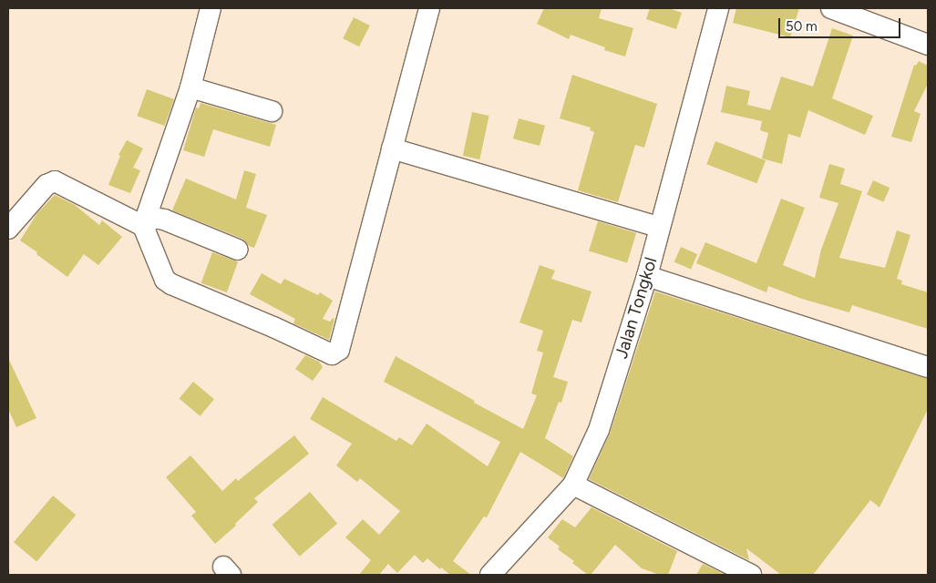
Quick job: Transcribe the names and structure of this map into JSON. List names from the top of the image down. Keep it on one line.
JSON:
{"streets":{"street":["Jalan Tongkol"]},"scale_bar":"50 m"}
